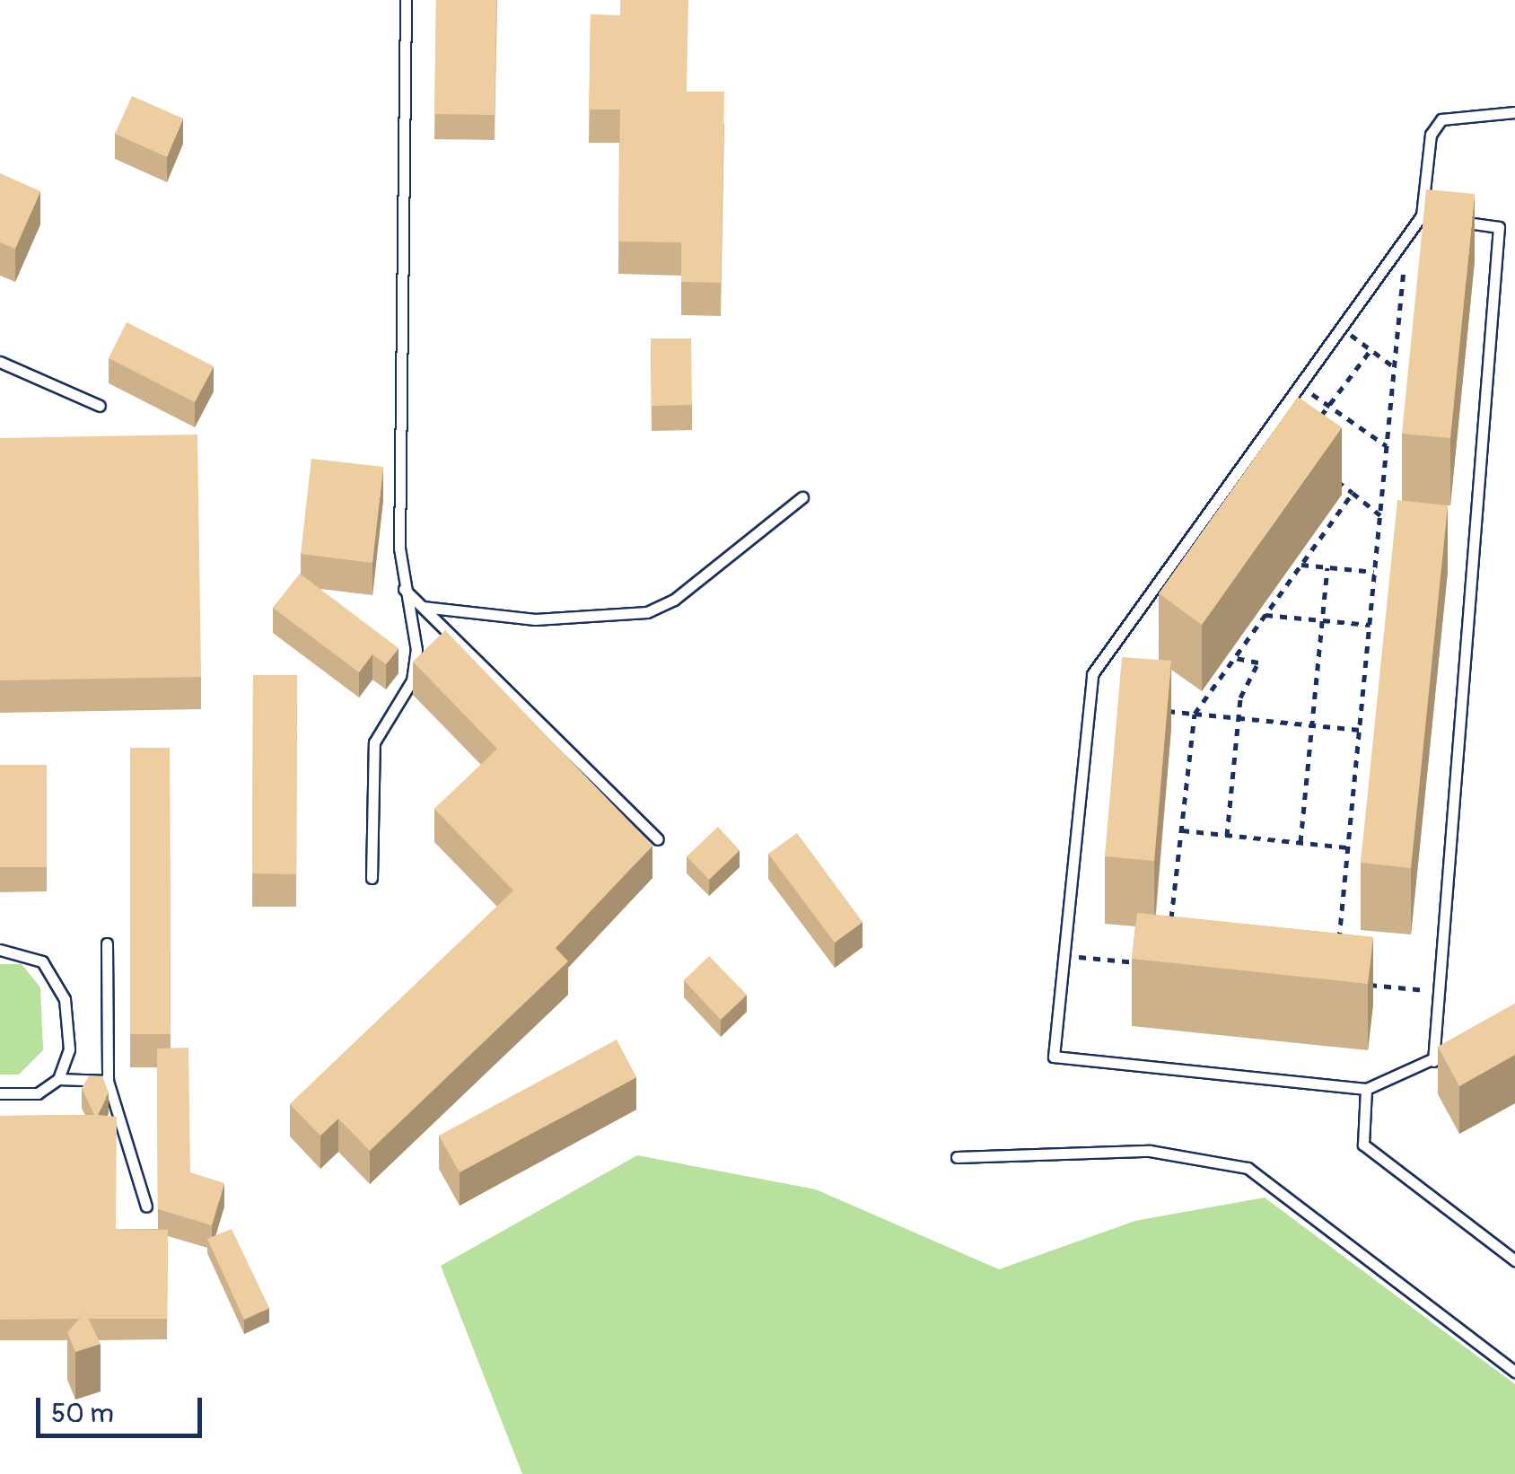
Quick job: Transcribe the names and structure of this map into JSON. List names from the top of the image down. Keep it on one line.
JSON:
{"scale_bar":"50 m"}
